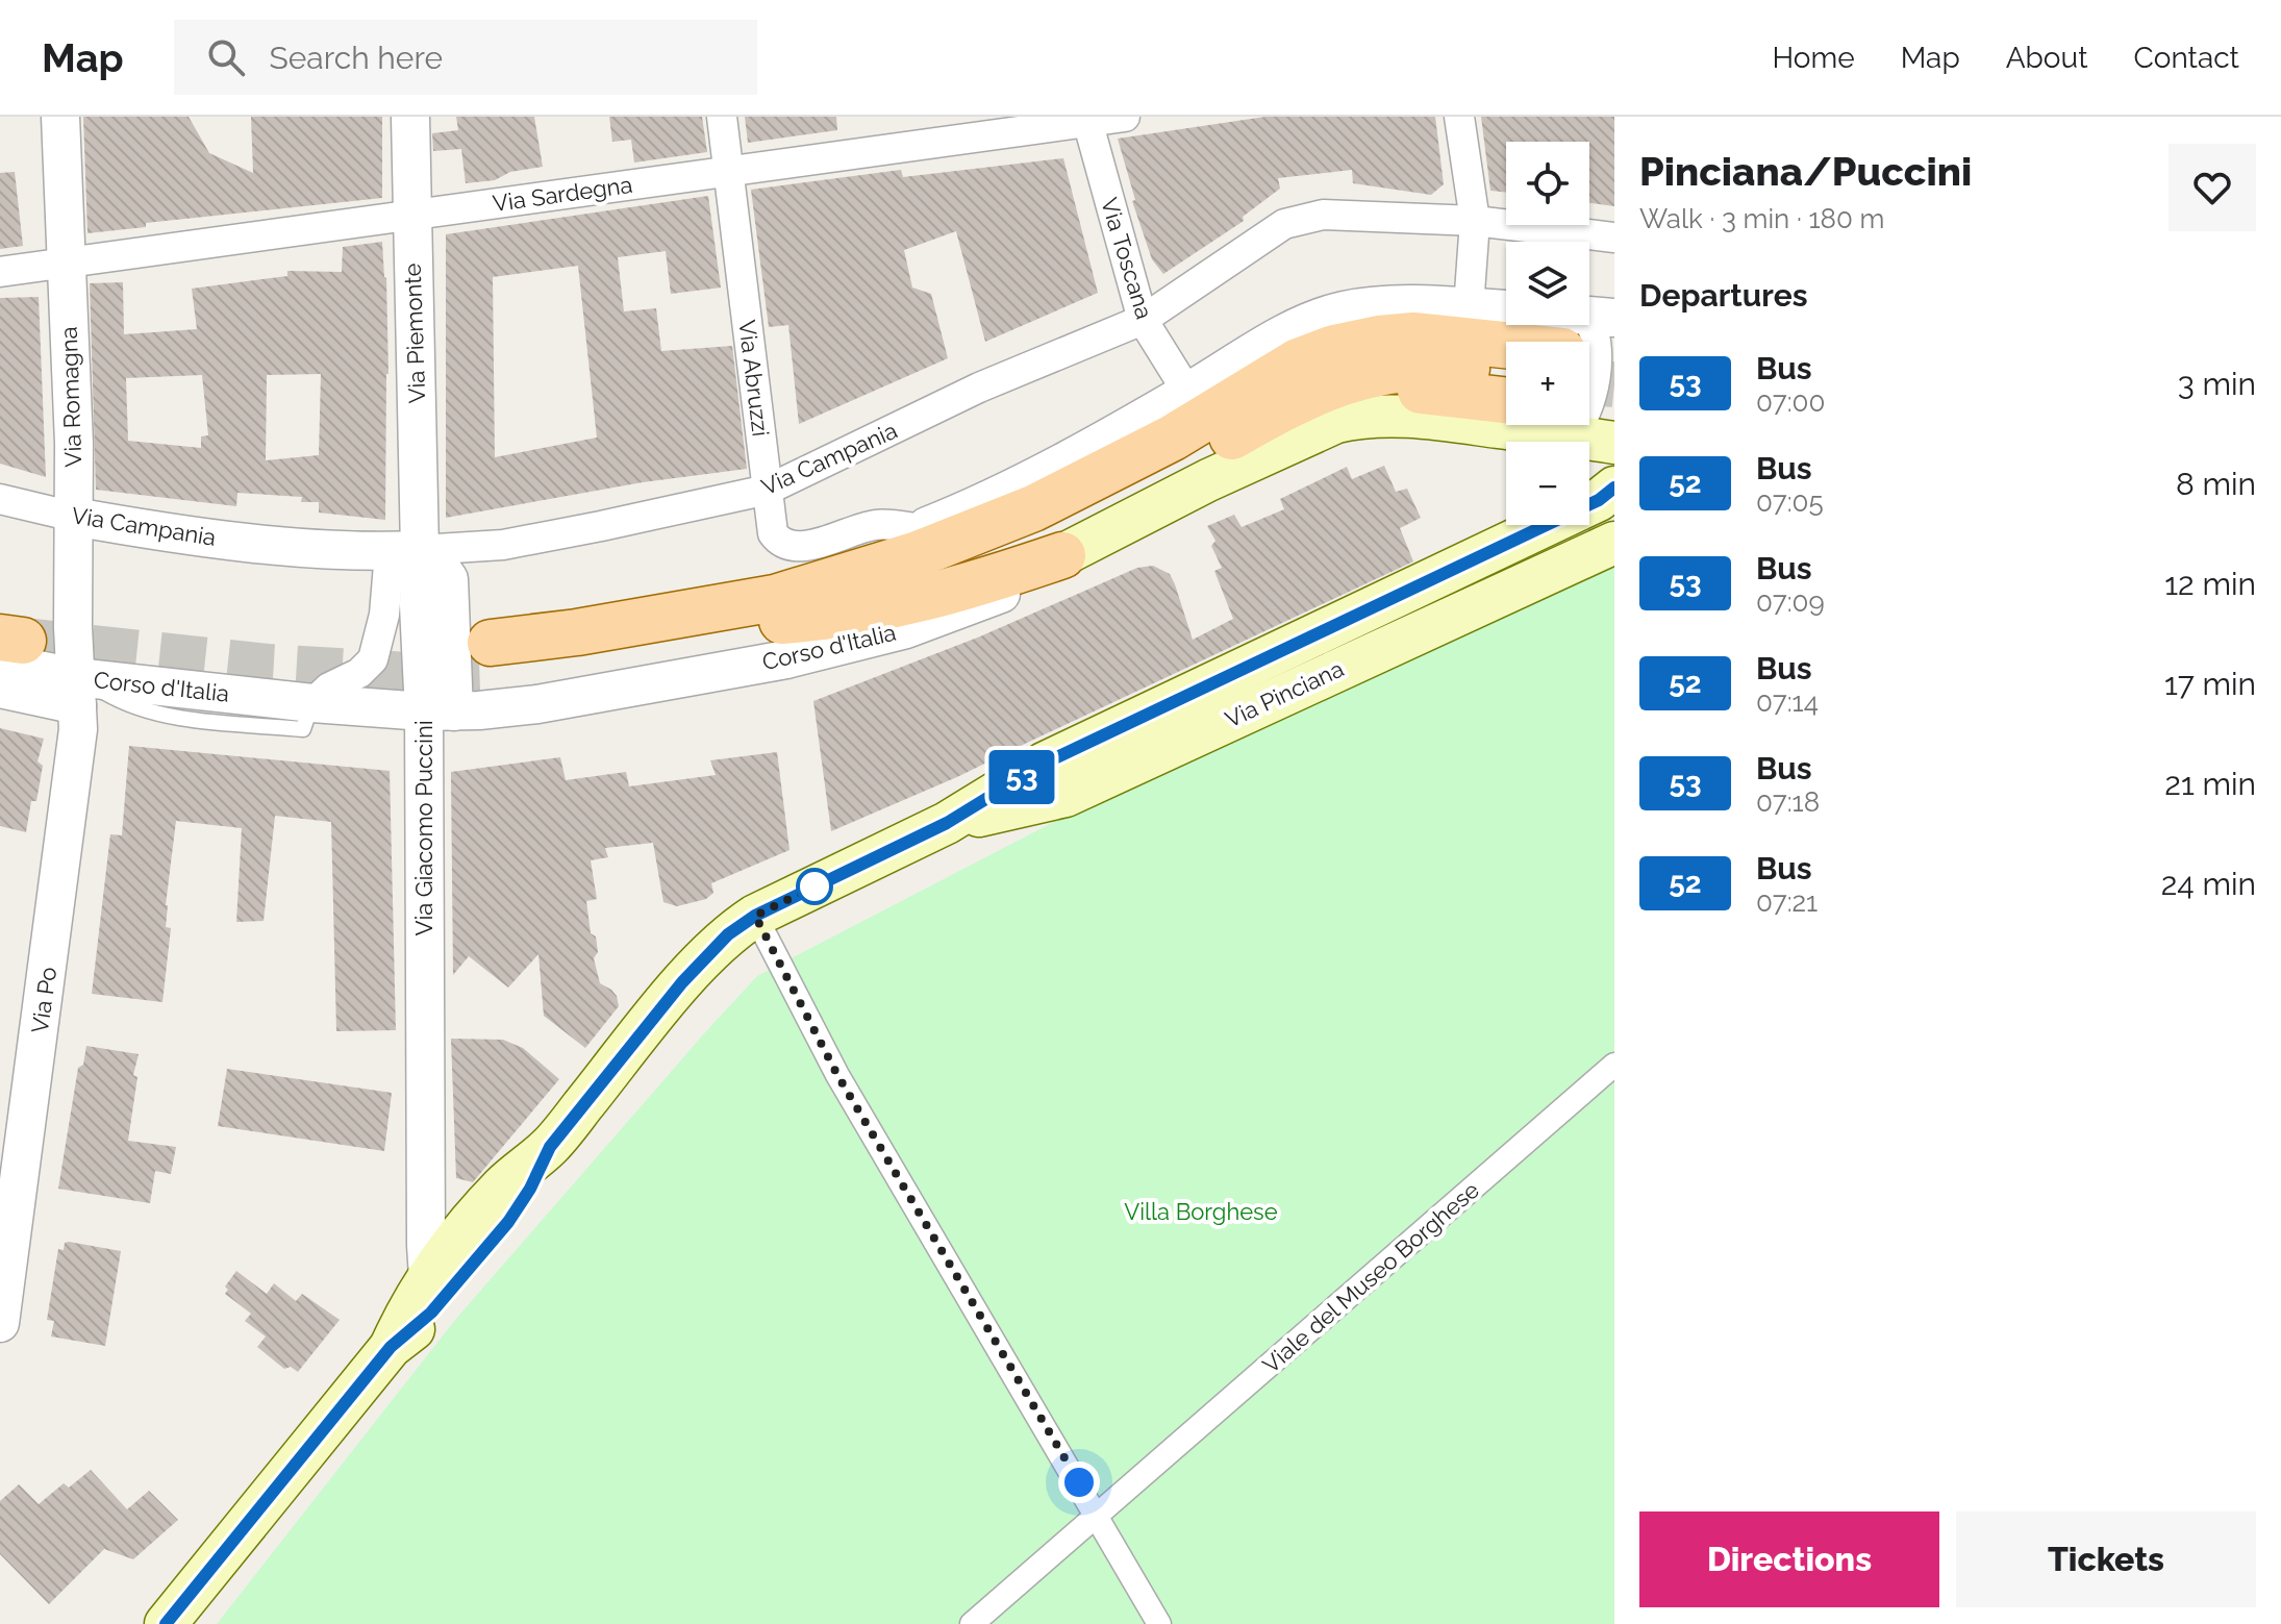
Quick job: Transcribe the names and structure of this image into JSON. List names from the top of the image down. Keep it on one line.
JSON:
{"streets":{"main road":["Corso d'Italia","Via Pinciana"],"street":["Via Sardegna","Via Toscana","Via Piemonte","Via Abruzzi","Via Romagna","Via Campania","Via Giacomo Puccini","Via Po","Viale del Museo Borghese"]},"crossings":[["Via Sardegna","Via Toscana"],["Via Sardegna","Via Piemonte"],["Via Sardegna","Via Abruzzi"],["Via Sardegna","Via Romagna"],["Via Toscana","Via Campania"],["Via Piemonte","Via Campania"],["Via Piemonte","Via Giacomo Puccini"],["Via Abruzzi","Via Campania"],["Via Romagna","Via Campania"],["Via Romagna","Corso d'Italia"],["Via Romagna","Via Po"],["Via Campania","Via Giacomo Puccini"],["Corso d'Italia","Via Giacomo Puccini"],["Corso d'Italia","Via Po"],["Via Pinciana","Via Giacomo Puccini"]],"parks":["Villa Borghese"],"lines":["bus line 53"],"page":{"header":"Map","search":"Search here","nav":["Home","Map","About","Contact"],"on_map":"53","heading":[["Pinciana/Puccini","Walk · 3 min · 180 m"],"Departures"],"map_buttons":["+","−"],"list":[{"mark":"53","name":"Bus","note":"07:00","value":"3 min"},{"mark":"52","name":"Bus","note":"07:05","value":"8 min"},{"mark":"53","name":"Bus","note":"07:09","value":"12 min"},{"mark":"52","name":"Bus","note":"07:14","value":"17 min"},{"mark":"53","name":"Bus","note":"07:18","value":"21 min"},{"mark":"52","name":"Bus","note":"07:21","value":"24 min"}],"buttons":["Directions","Tickets"]}}
